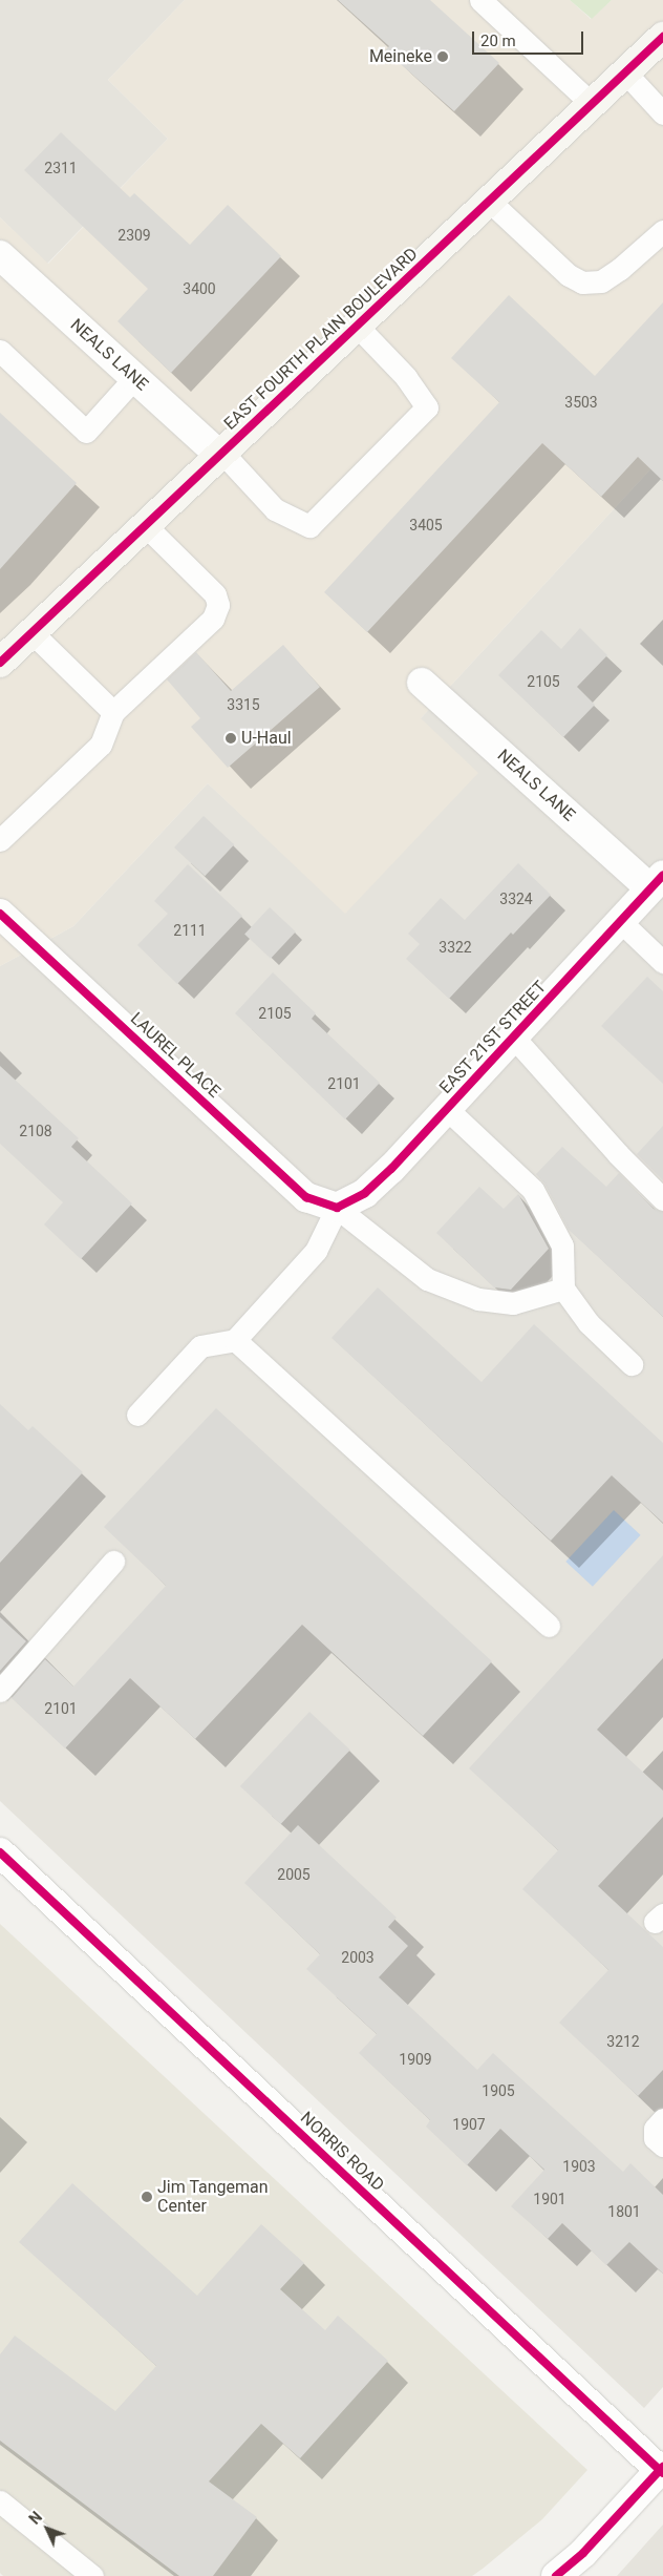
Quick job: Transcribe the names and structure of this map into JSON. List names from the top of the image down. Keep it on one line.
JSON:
{"streets":{"main road":["EAST FOURTH PLAIN BOULEVARD"],"street":["NEALS LANE","EAST 21ST STREET","LAUREL PLACE","NORRIS ROAD"]},"crossings":[["EAST FOURTH PLAIN BOULEVARD","NEALS LANE"],["NEALS LANE","EAST 21ST STREET"],["EAST 21ST STREET","LAUREL PLACE"]],"places":["Meineke","U-Haul","Jim Tangeman Center"],"house_numbers":["2311","2309","3400","3503","3405","2105","3315","3324","2111","3322","2105","2101","2108","2101","2005","2003","3212","1909","1905","1907","1903","1901","1801"],"scale_bar":"20 m","north":"top left"}
